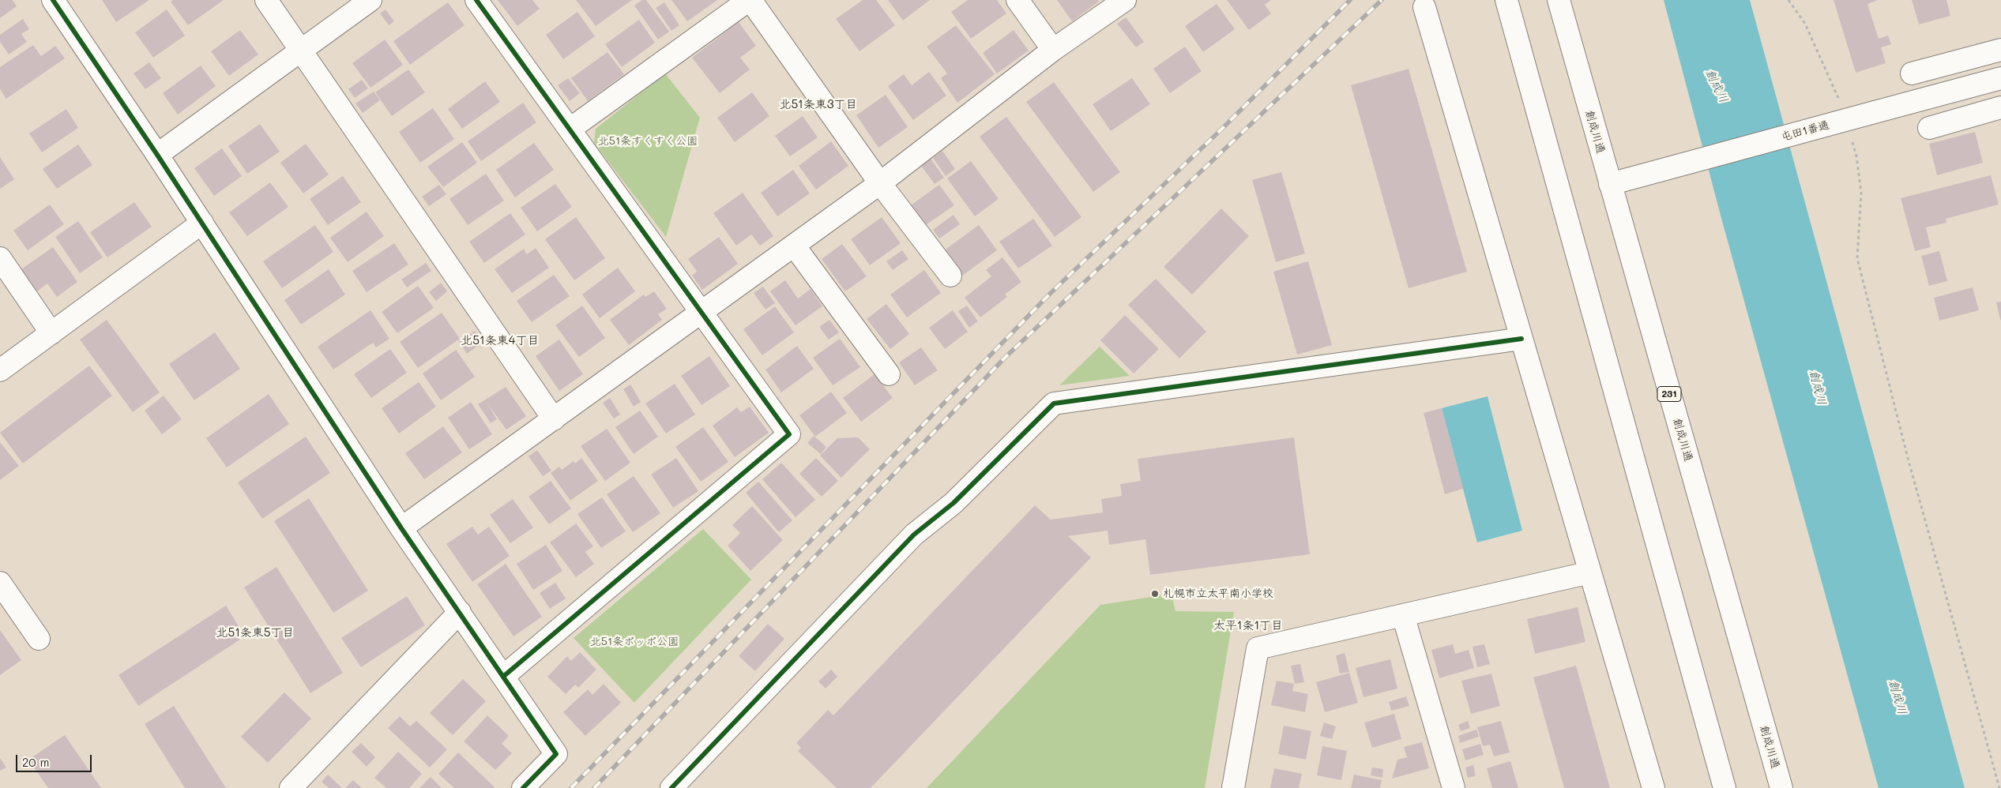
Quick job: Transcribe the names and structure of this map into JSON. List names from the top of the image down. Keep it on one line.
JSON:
{"streets":{"main road":["屯田1番通","創成川通","231"]},"crossings":[["屯田1番通","創成川通"]],"districts":["北51条東3丁目","北51条東4丁目","太平1条1丁目","北51条東5丁目"],"water":["創成川"],"parks":["北51条すくすく公園","北51条ポッポ公園"],"places":["札幌市立太平南小学校"],"scale_bar":"20 m"}
